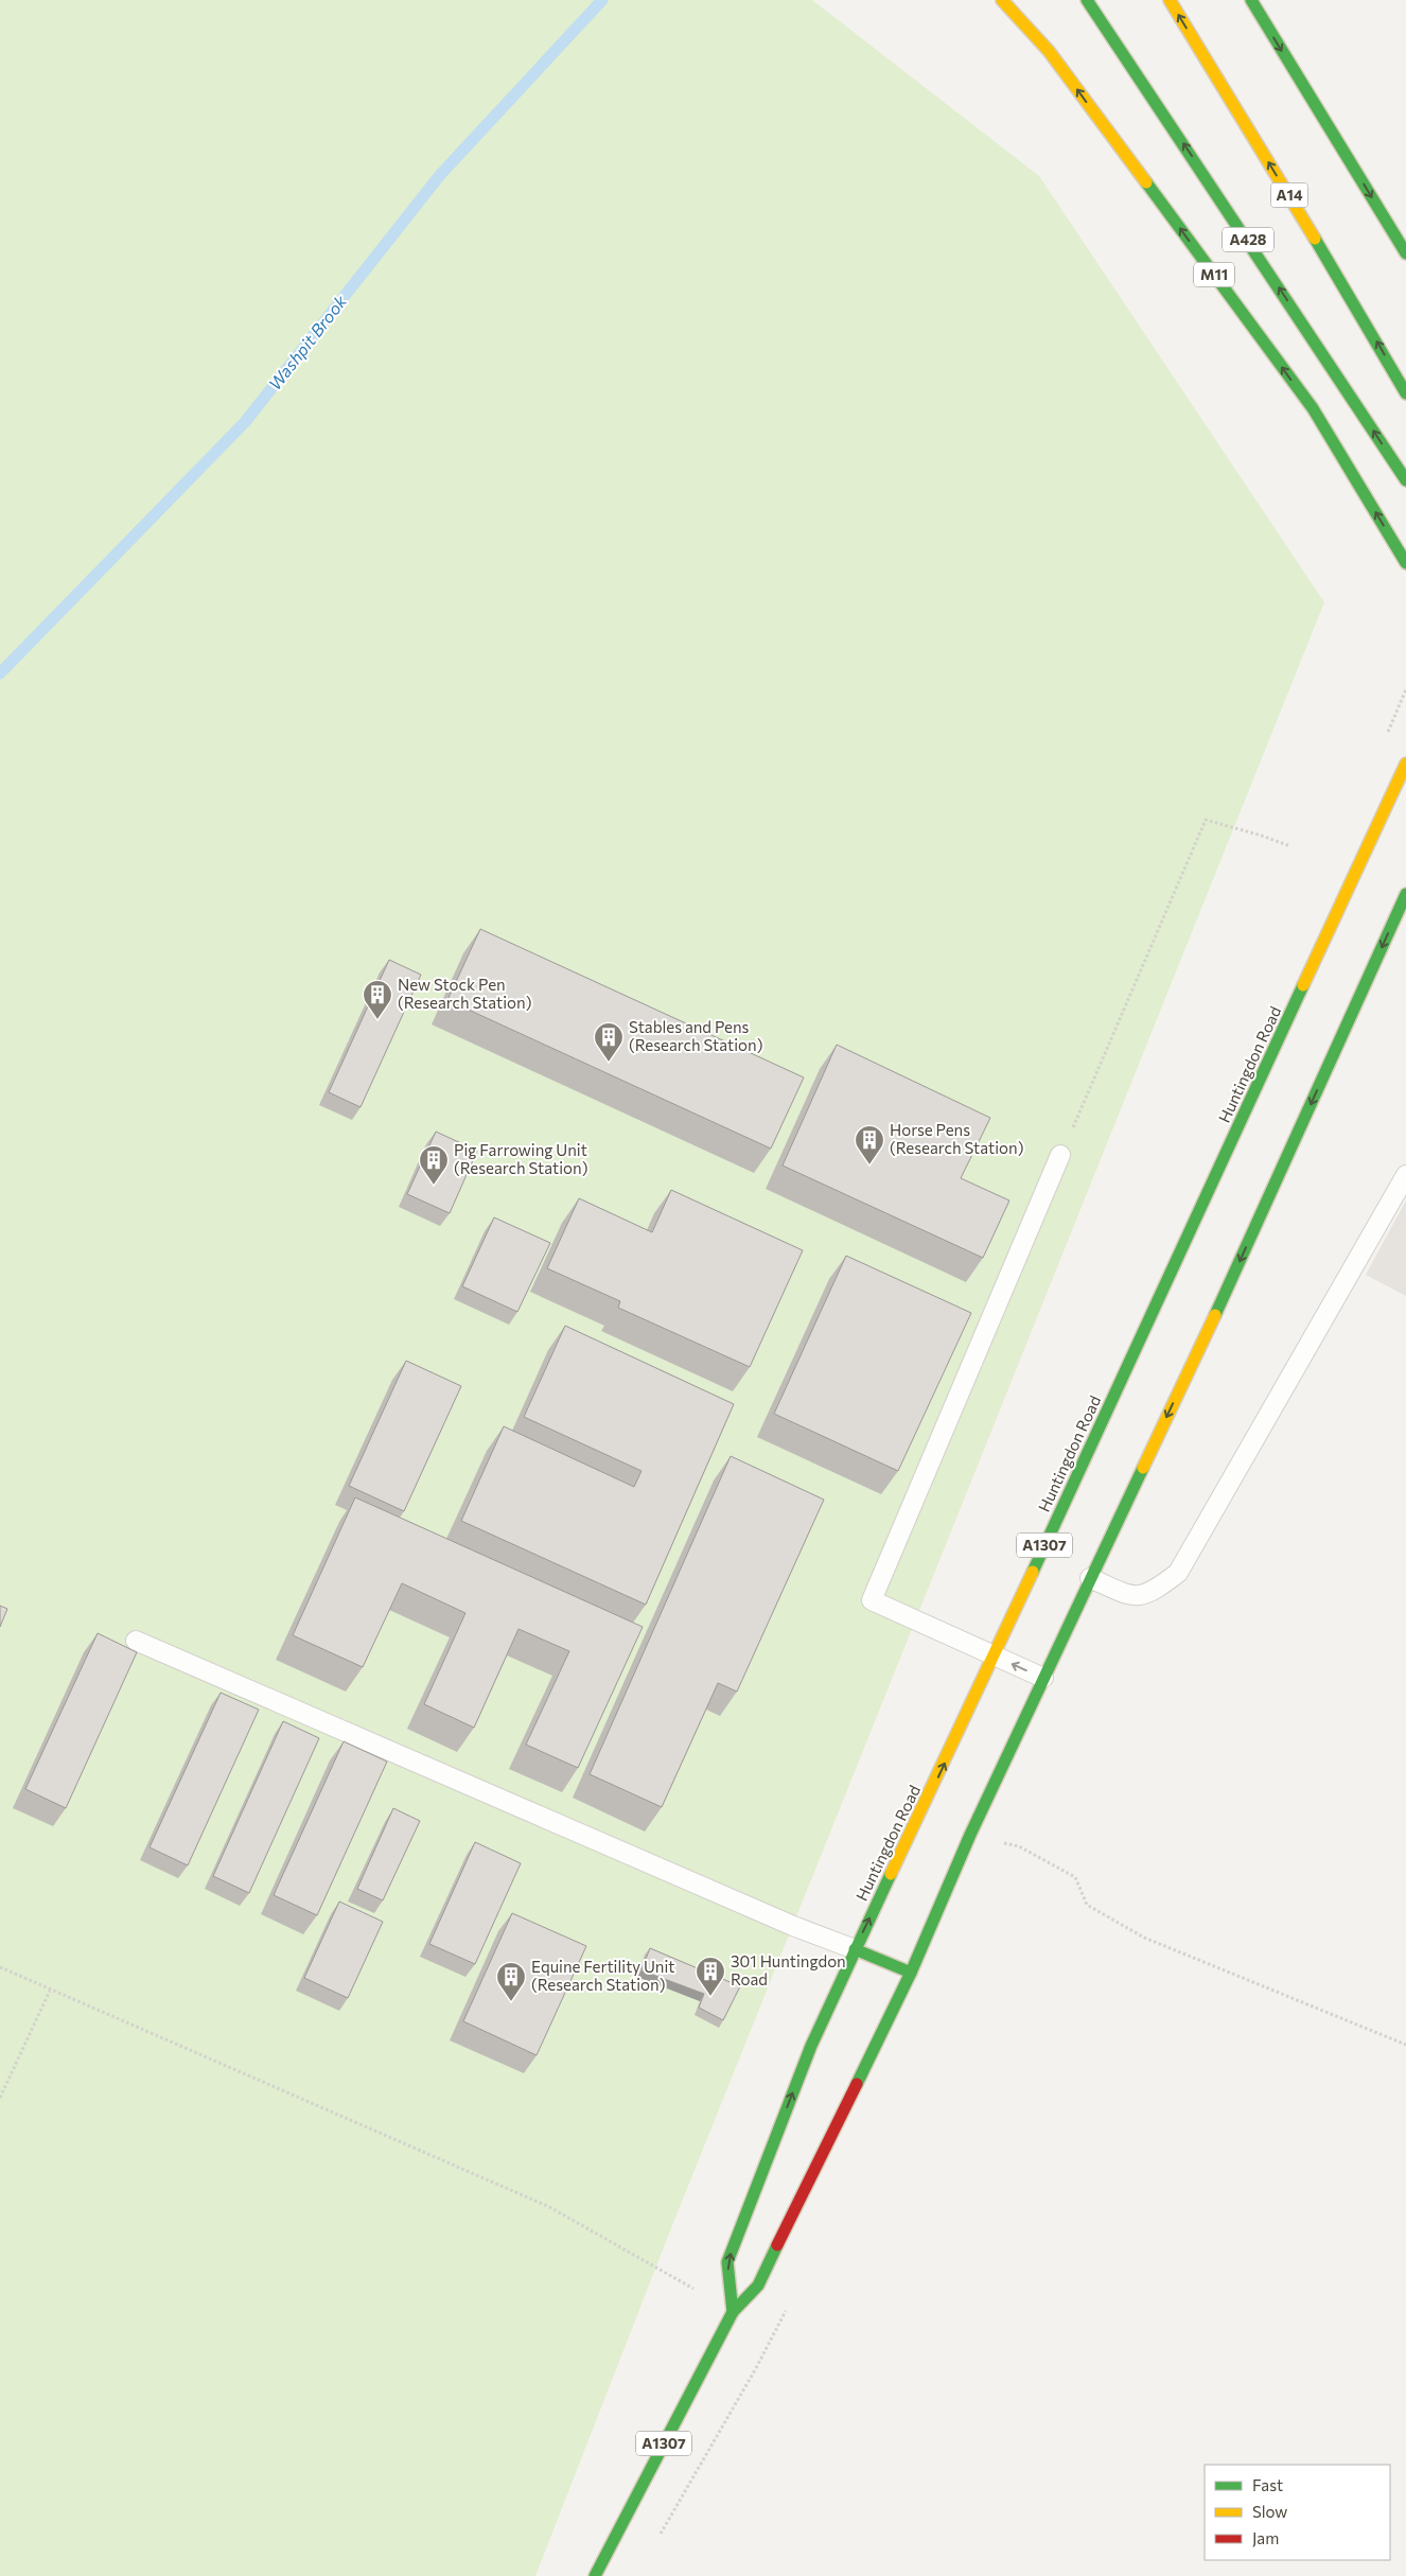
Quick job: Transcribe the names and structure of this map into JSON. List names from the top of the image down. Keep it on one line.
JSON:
{"streets":{"main road":["A14","A428","M11","Huntingdon Road","A1307"]},"crossings":[["Huntingdon Road","A1307"]],"water":["Washpit Brook"],"places":{"building":["New Stock Pen (Research Station)","Stables and Pens (Research Station)","Horse Pens (Research Station)","Pig Farrowing Unit (Research Station)","301 Huntingdon Road","Equine Fertility Unit (Research Station)"]},"legend":["Fast","Slow","Jam"]}
